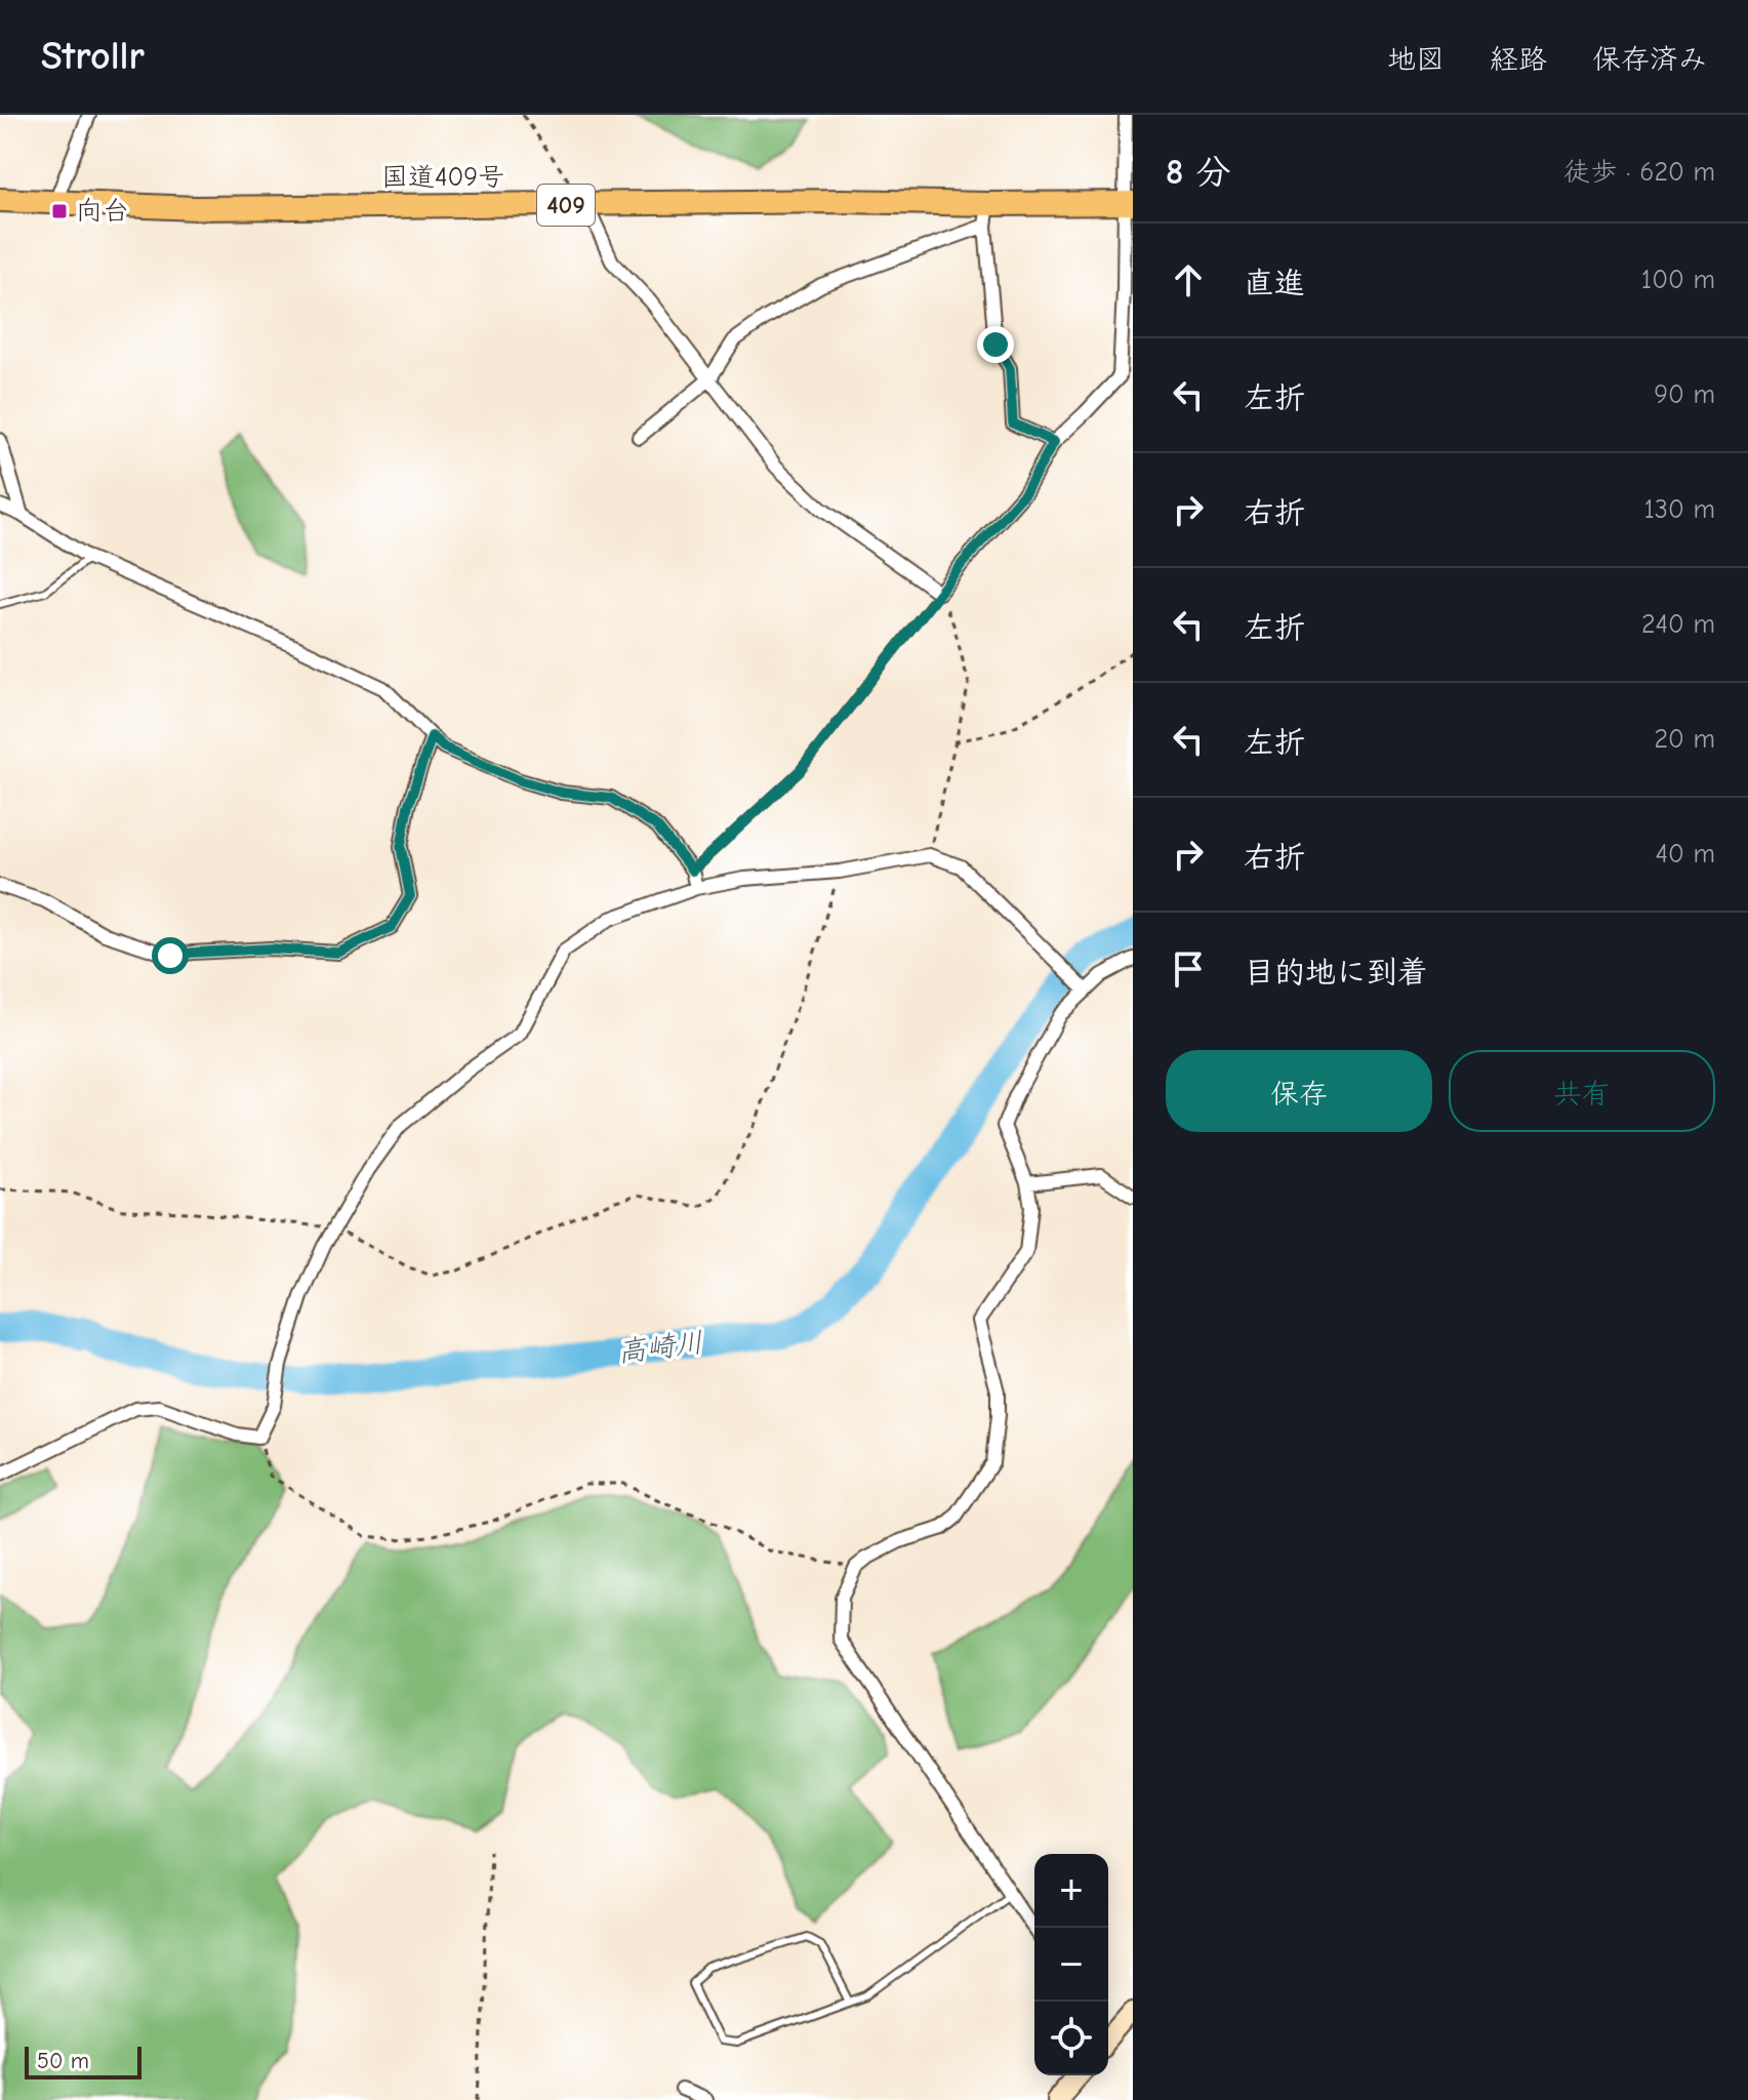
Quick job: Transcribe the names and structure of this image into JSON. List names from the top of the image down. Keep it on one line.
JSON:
{"streets":{"highway":["国道409号","409"]},"water":["高崎川"],"places":{"transit":["向台"]},"scale_bar":"50 m","page":{"header":"Strollr","nav":["地図","経路","保存済み"],"heading":["8 分","徒歩 · 620 m"],"list":[["直進","100 m"],["左折","90 m"],["右折","130 m"],["左折","240 m"],["左折","20 m"],["右折","40 m"],"目的地に到着"],"buttons":["保存","共有"],"map_buttons":["+","−"],"scale":"50 m"}}
